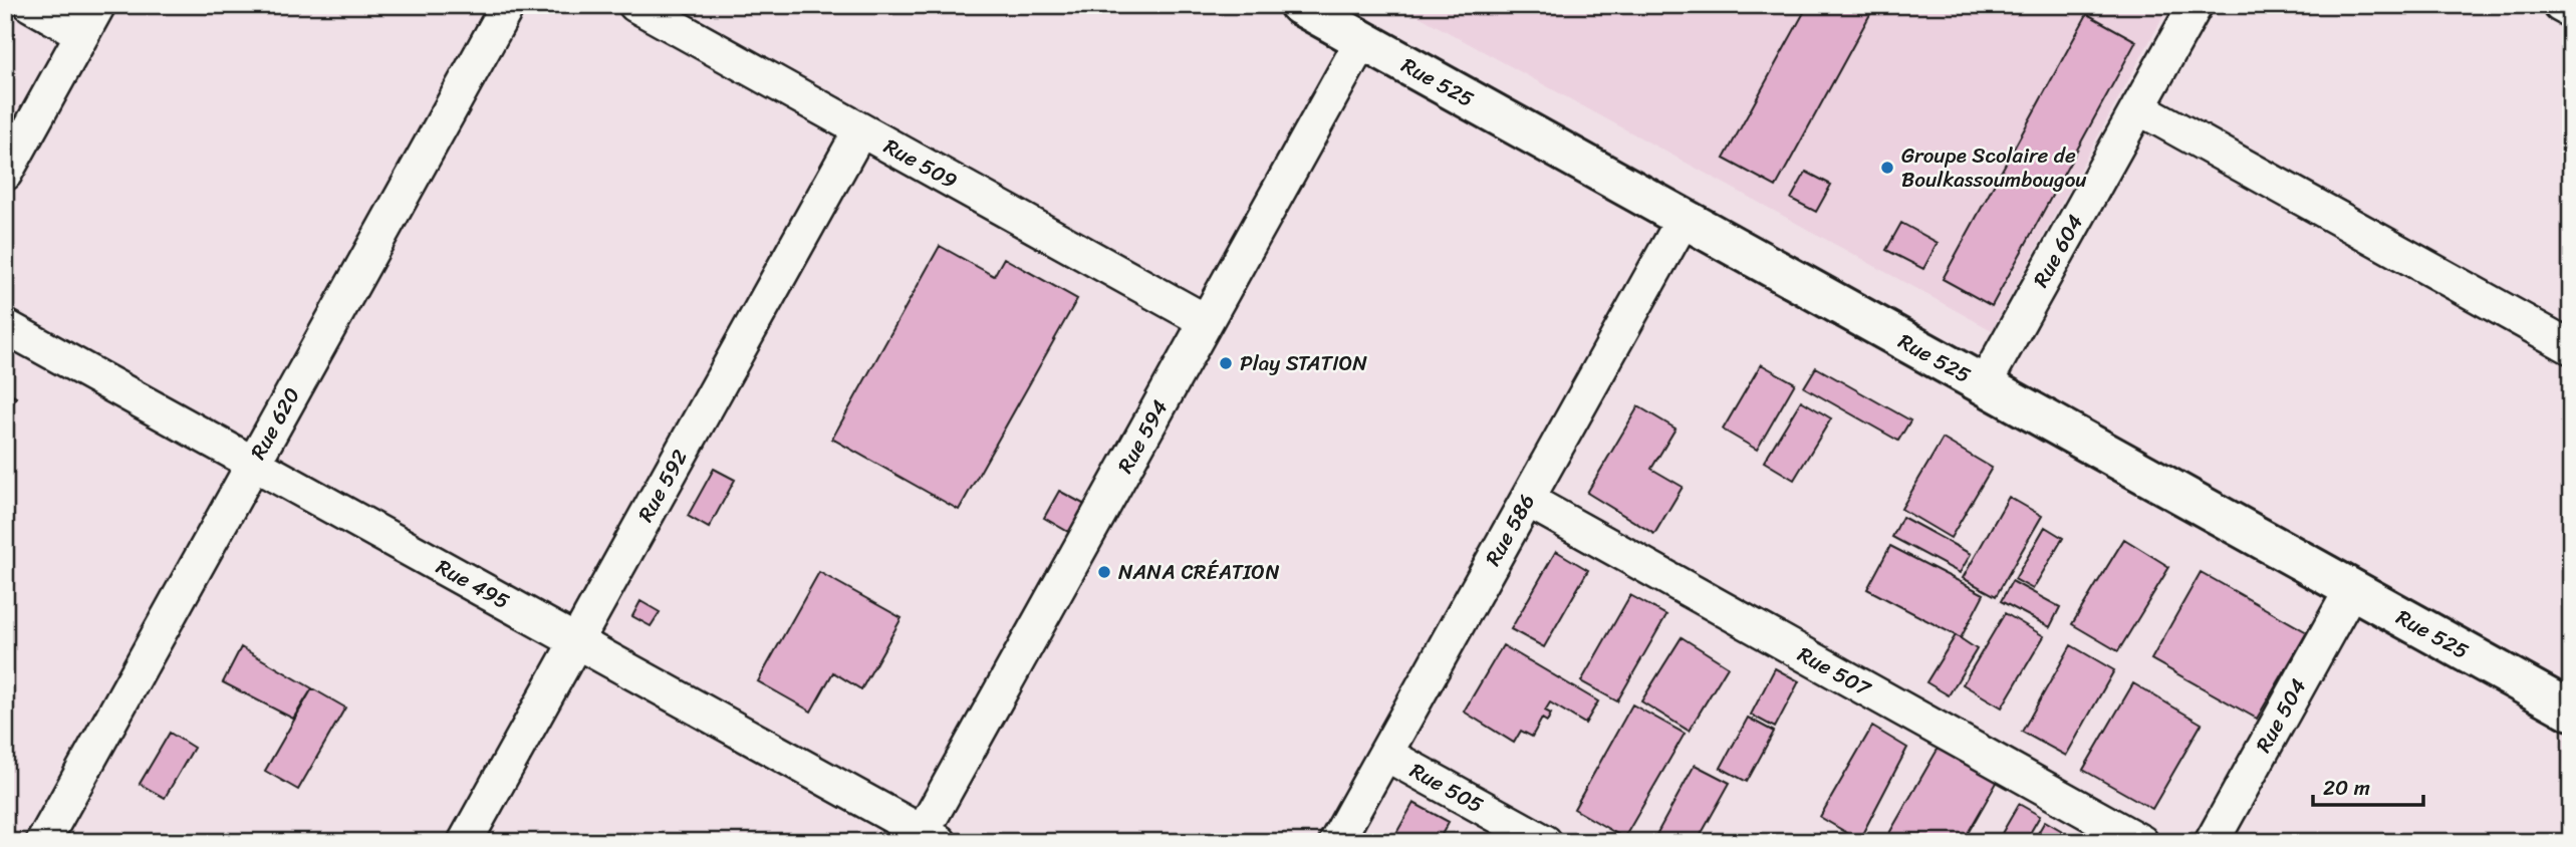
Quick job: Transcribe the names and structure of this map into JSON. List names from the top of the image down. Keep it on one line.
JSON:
{"streets":{"street":["Rue 525","Rue 509","Rue 604","Rue 620","Rue 594","Rue 592","Rue 586","Rue 495","Rue 507","Rue 504","Rue 505"]},"crossings":[["Rue 525","Rue 604"],["Rue 525","Rue 594"],["Rue 525","Rue 586"],["Rue 525","Rue 504"],["Rue 509","Rue 594"],["Rue 509","Rue 592"],["Rue 620","Rue 495"],["Rue 594","Rue 495"],["Rue 592","Rue 495"],["Rue 586","Rue 507"],["Rue 586","Rue 505"]],"places":["Groupe Scolaire de Boulkassoumbougou","Play STATION","NANA CRÉATION"],"scale_bar":"20 m"}
